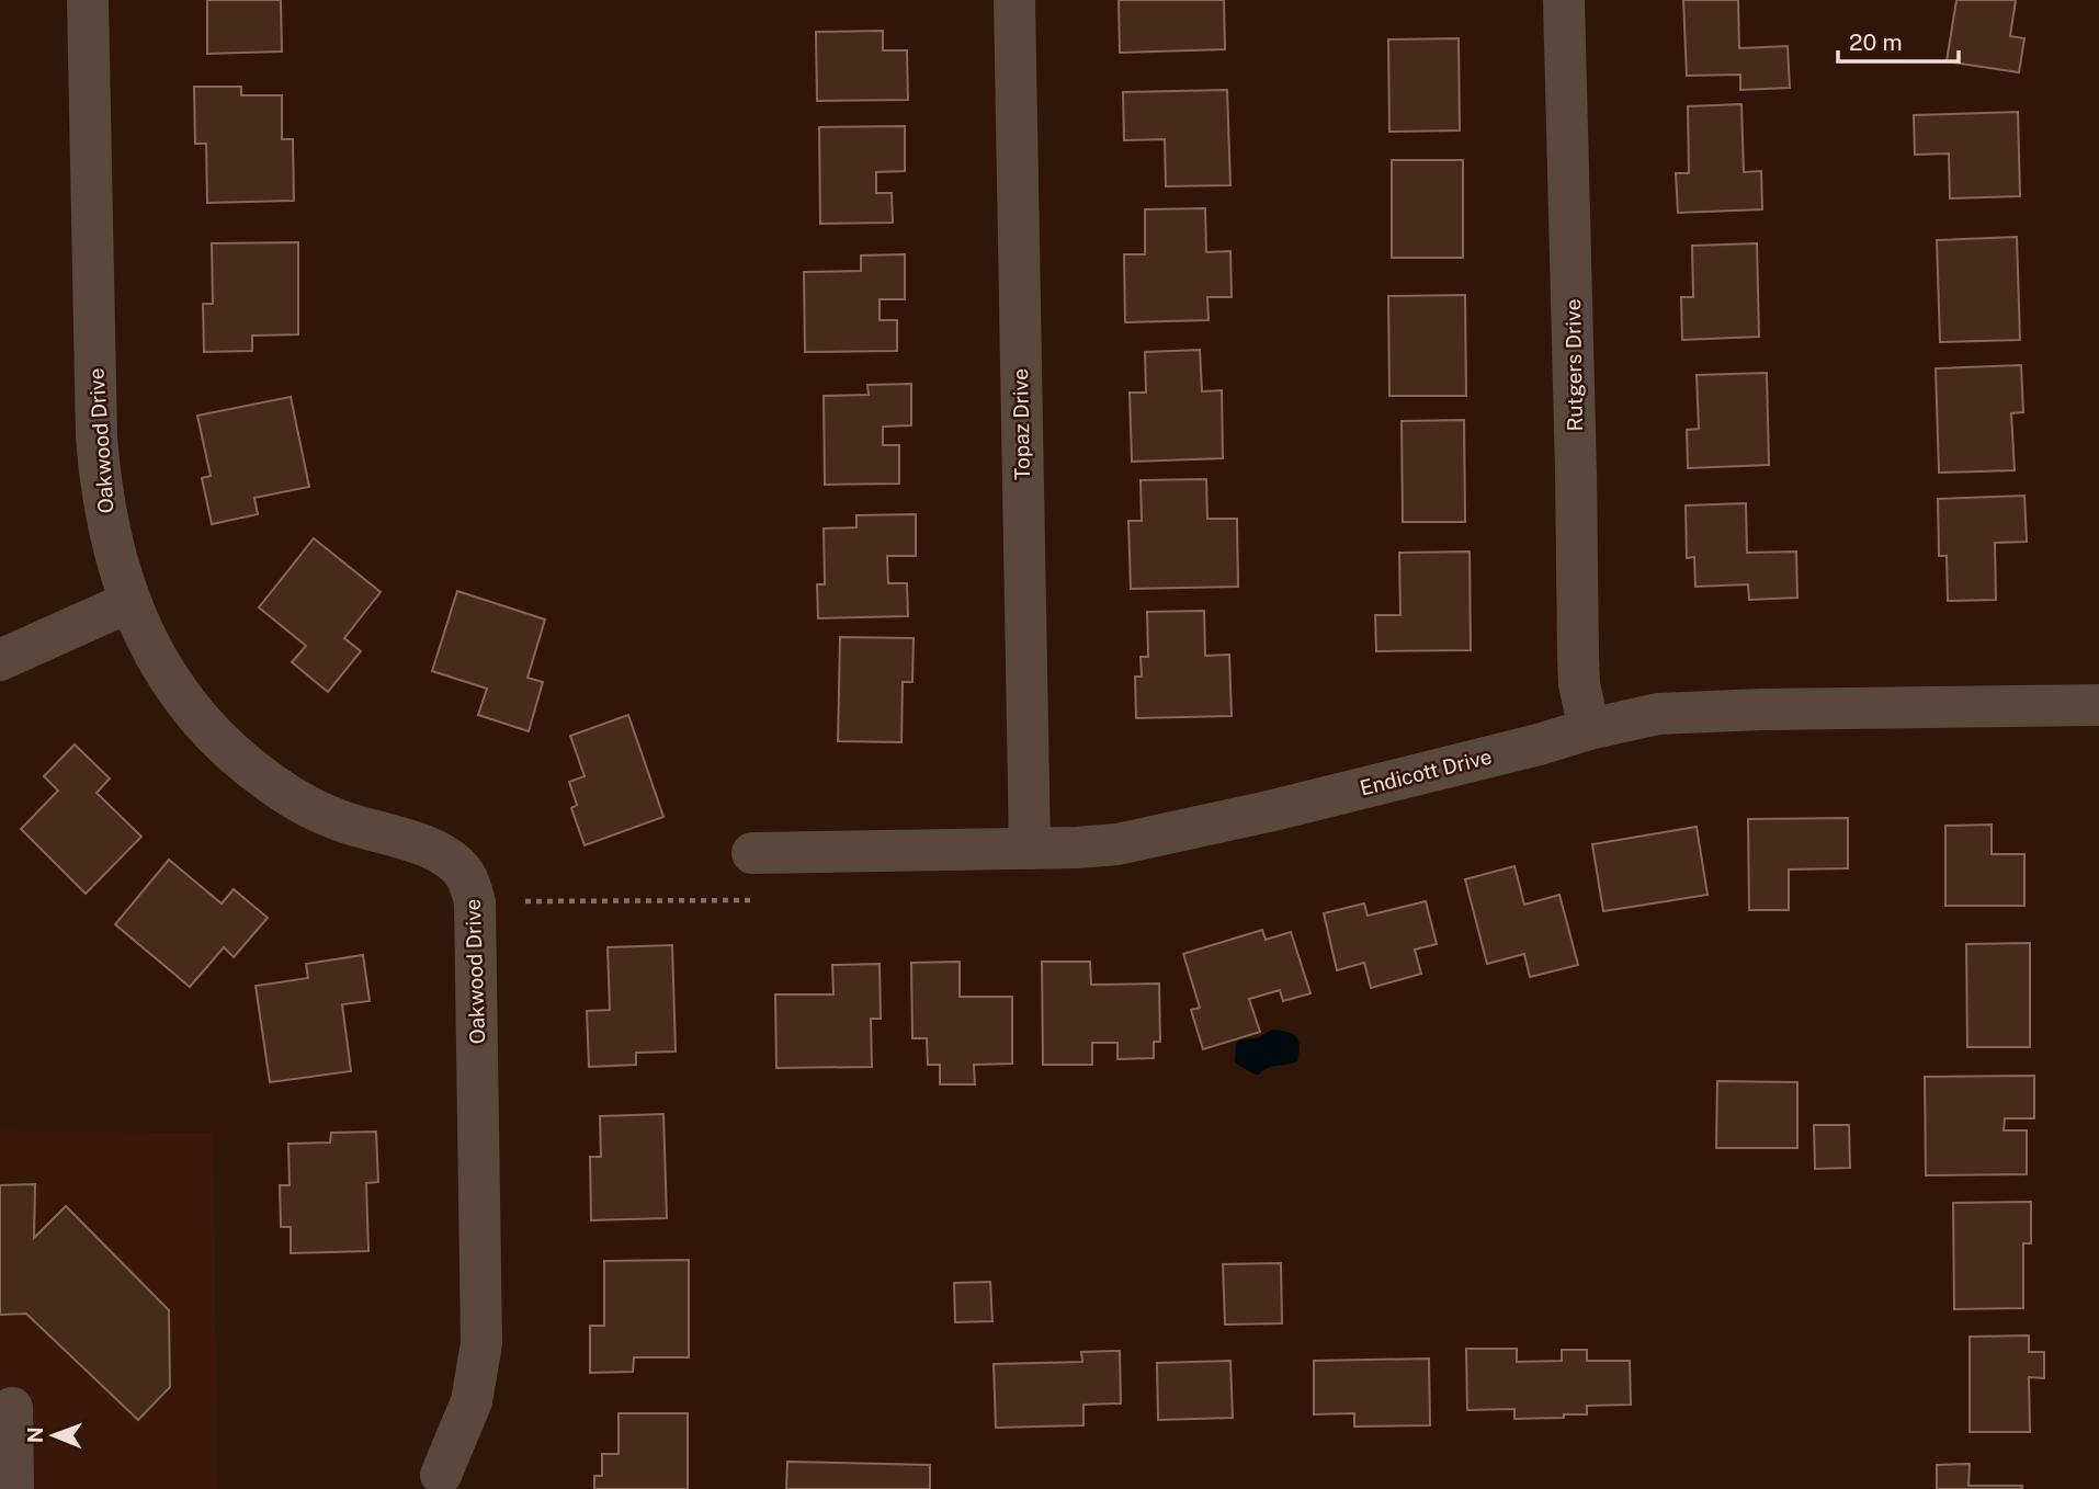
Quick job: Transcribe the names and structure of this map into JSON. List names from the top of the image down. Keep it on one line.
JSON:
{"streets":{"street":["Rutgers Drive","Topaz Drive","Oakwood Drive","Endicott Drive"]},"crossings":[["Rutgers Drive","Endicott Drive"],["Topaz Drive","Endicott Drive"]],"scale_bar":"20 m","north":"left"}
